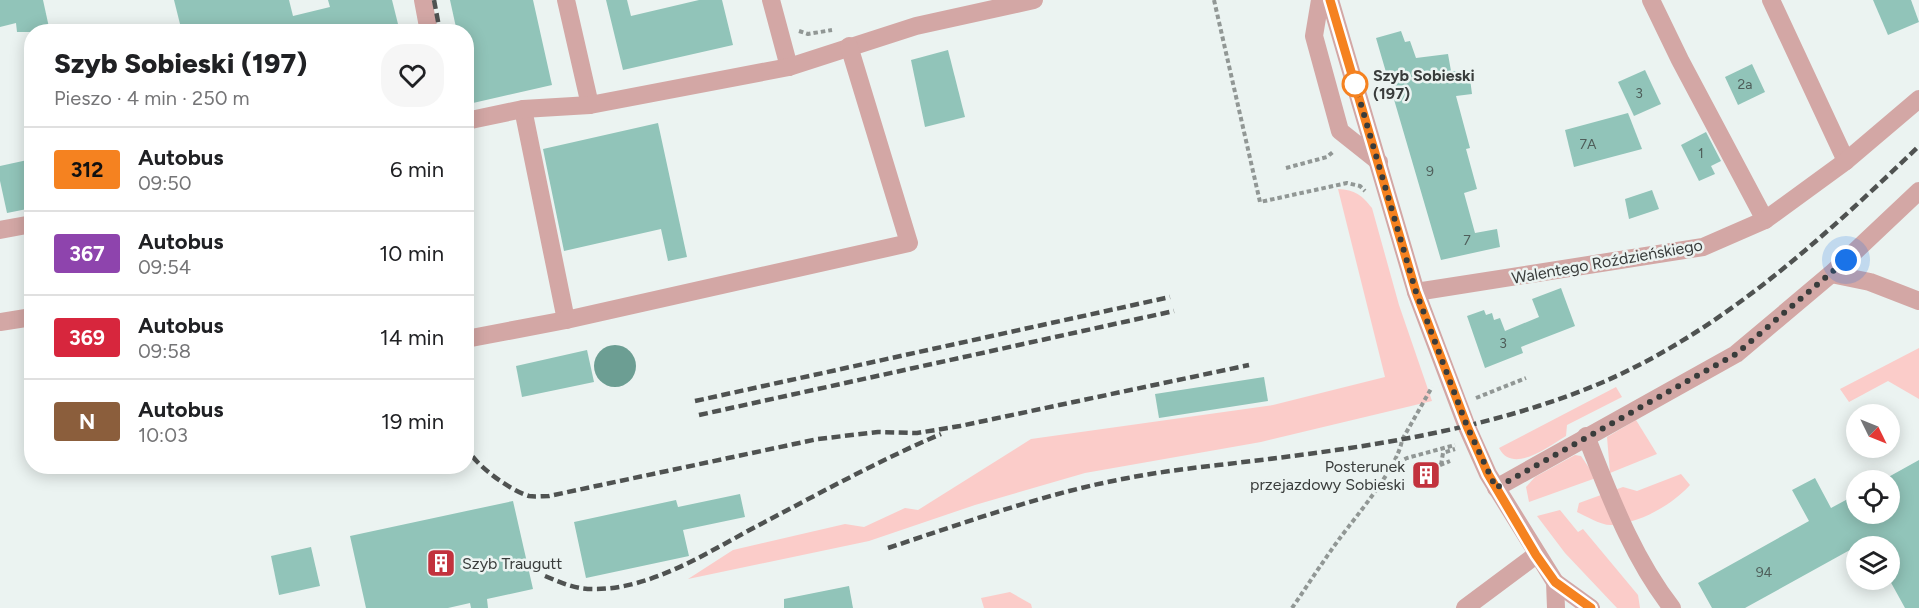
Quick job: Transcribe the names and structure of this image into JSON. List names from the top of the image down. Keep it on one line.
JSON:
{"streets":{"street":["Walentego Roździeńskiego"]},"places":{"other":["Szyb Sobieski (197)"],"building":["Posterunek przejazdowy Sobieski","Szyb Traugutt"]},"lines":["bus line 312"],"house_numbers":["2a","3","7A","1","9","7","3","94"],"north":"bottom right","page":{"heading":["Szyb Sobieski (197)","Pieszo · 4 min · 250 m"],"list":[{"mark":"312","name":"Autobus","note":"09:50","value":"6 min"},{"mark":"367","name":"Autobus","note":"09:54","value":"10 min"},{"mark":"369","name":"Autobus","note":"09:58","value":"14 min"},{"mark":"N","name":"Autobus","note":"10:03","value":"19 min"}]}}
